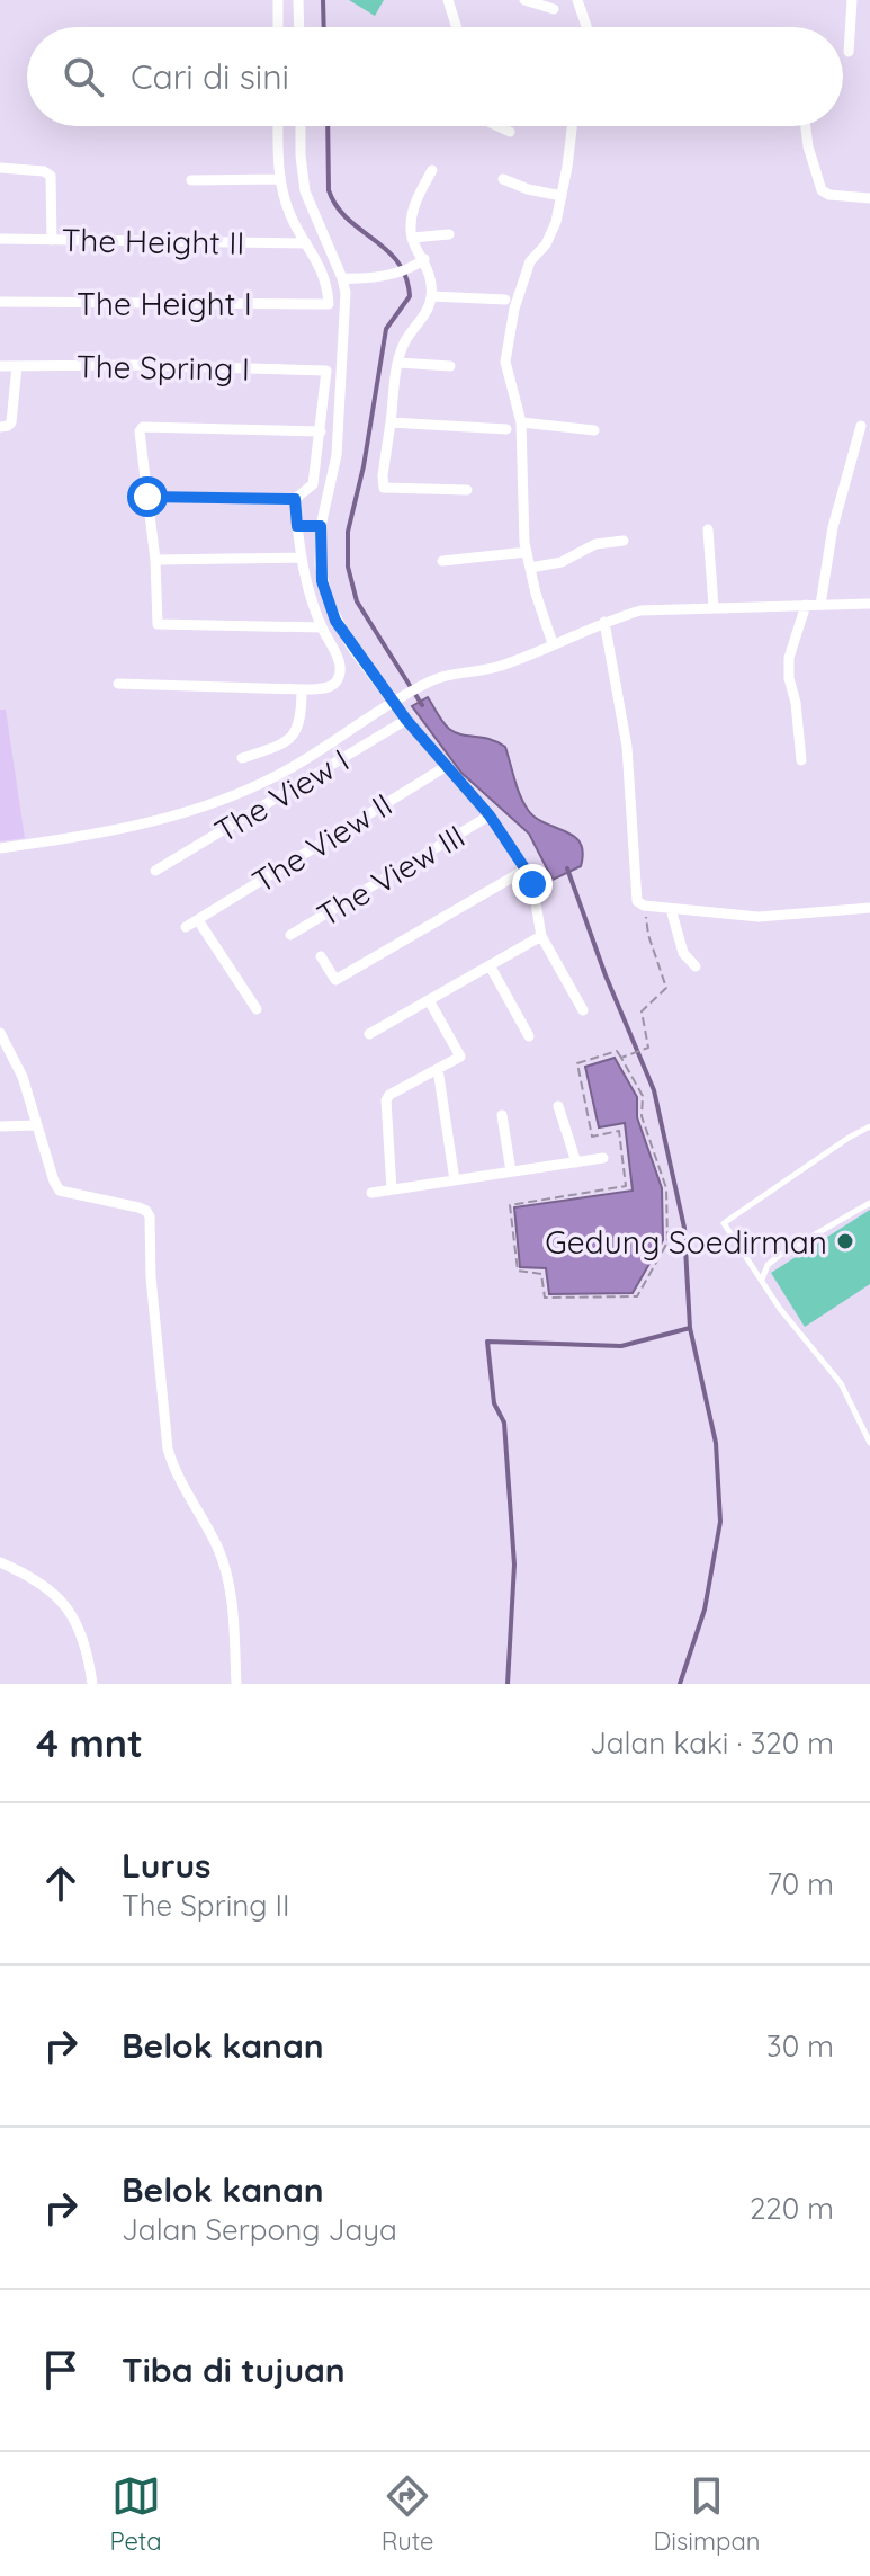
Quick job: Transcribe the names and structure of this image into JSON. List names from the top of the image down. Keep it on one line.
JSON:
{"streets":{"street":["The Height II","The Height I","The Spring I","The View I","The View II","The View III"]},"crossings":[["The Height II","The Height I"]],"places":["Gedung Soedirman"],"page":{"search":"Cari di sini","heading":["4 mnt","Jalan kaki · 320 m"],"list":[["Lurus","The Spring II","70 m"],["Belok kanan","30 m"],["Belok kanan","Jalan Serpong Jaya","220 m"],"Tiba di tujuan"],"nav":["Peta","Rute","Disimpan"]}}
